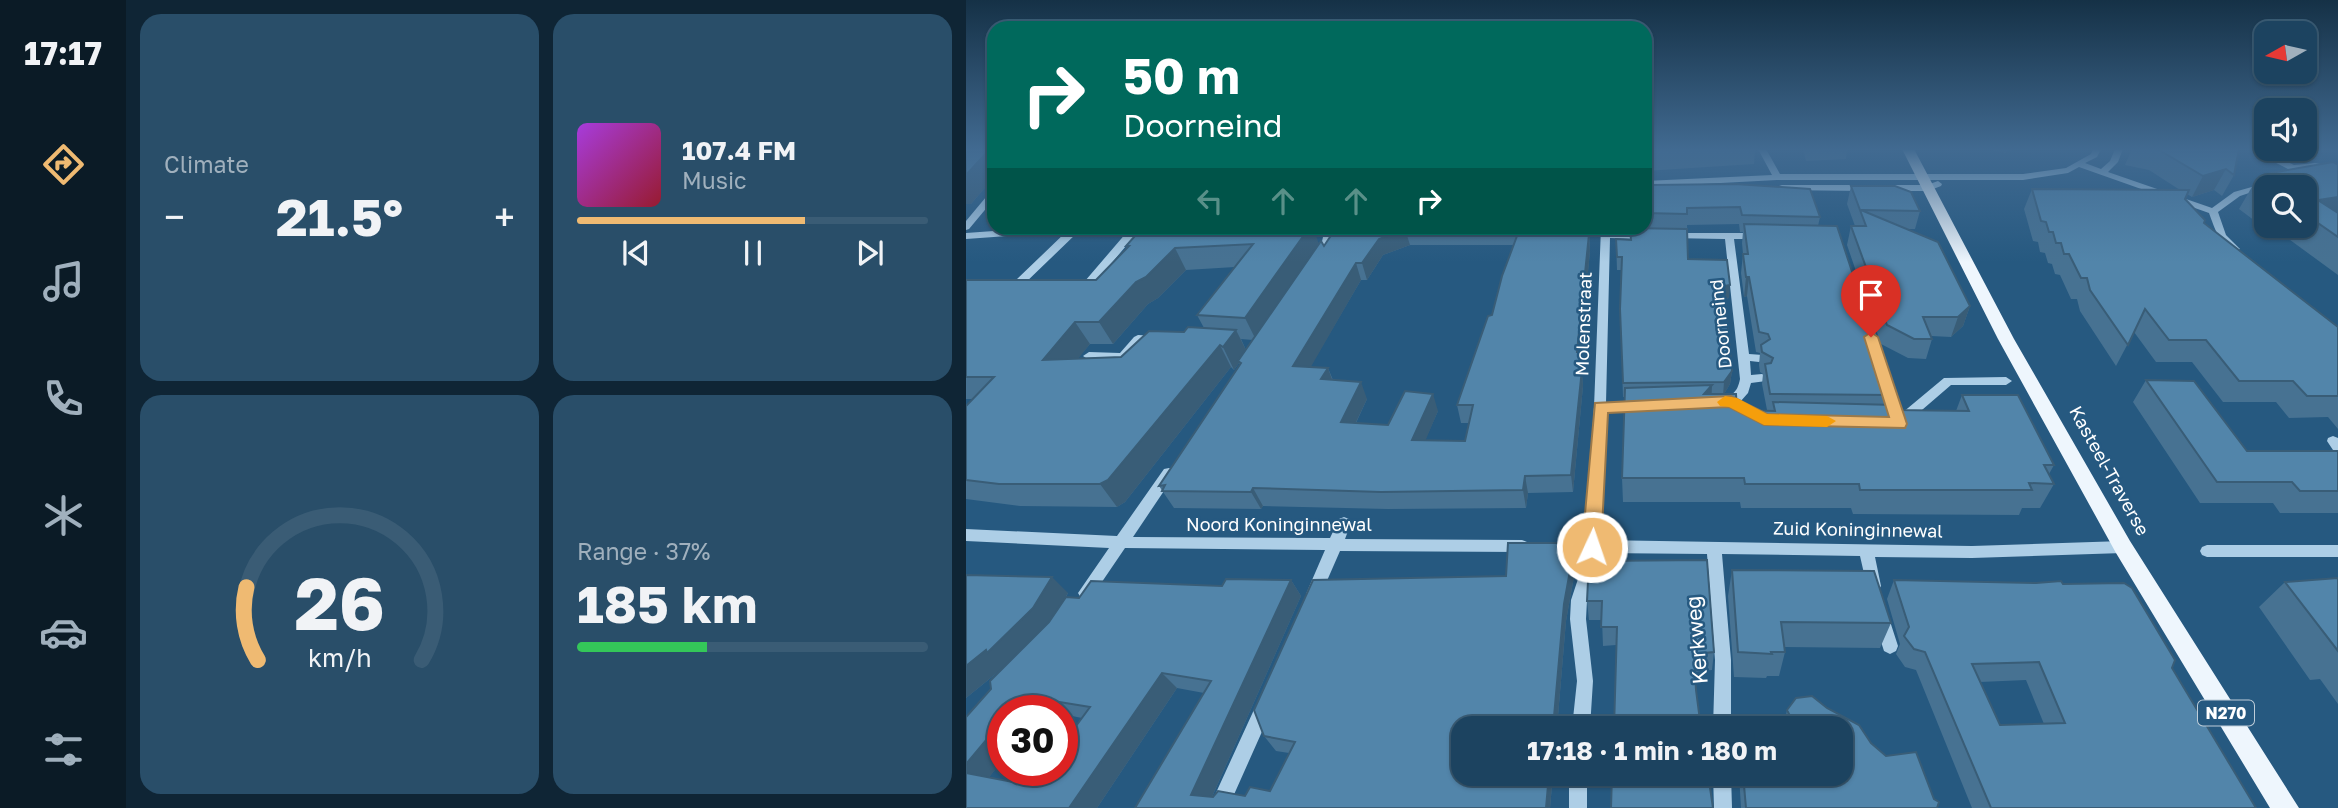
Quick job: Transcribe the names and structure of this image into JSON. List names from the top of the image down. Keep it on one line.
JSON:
{"streets":{"main road":["Kasteel-Traverse","N270"],"street":["Molenstraat","Doorneind","Noord Koninginnewal","Zuid Koninginnewal","Kerkweg"]},"crossings":[["Molenstraat","Noord Koninginnewal"],["Molenstraat","Zuid Koninginnewal"],["Kasteel-Traverse","Zuid Koninginnewal"],["Noord Koninginnewal","Zuid Koninginnewal"],["Zuid Koninginnewal","Kerkweg"]],"north":"left","page":{"tabs":"17:17","tile":["Climate",["Range · 37%","185 km"]],"turn":["50 m","Doorneind"],"song":["107.4 FM","Music"],"heat":["−","21.5°","+"],"limit":"30","trip":"17:18 · 1 min · 180 m","gauge":["26","km/h"]}}
